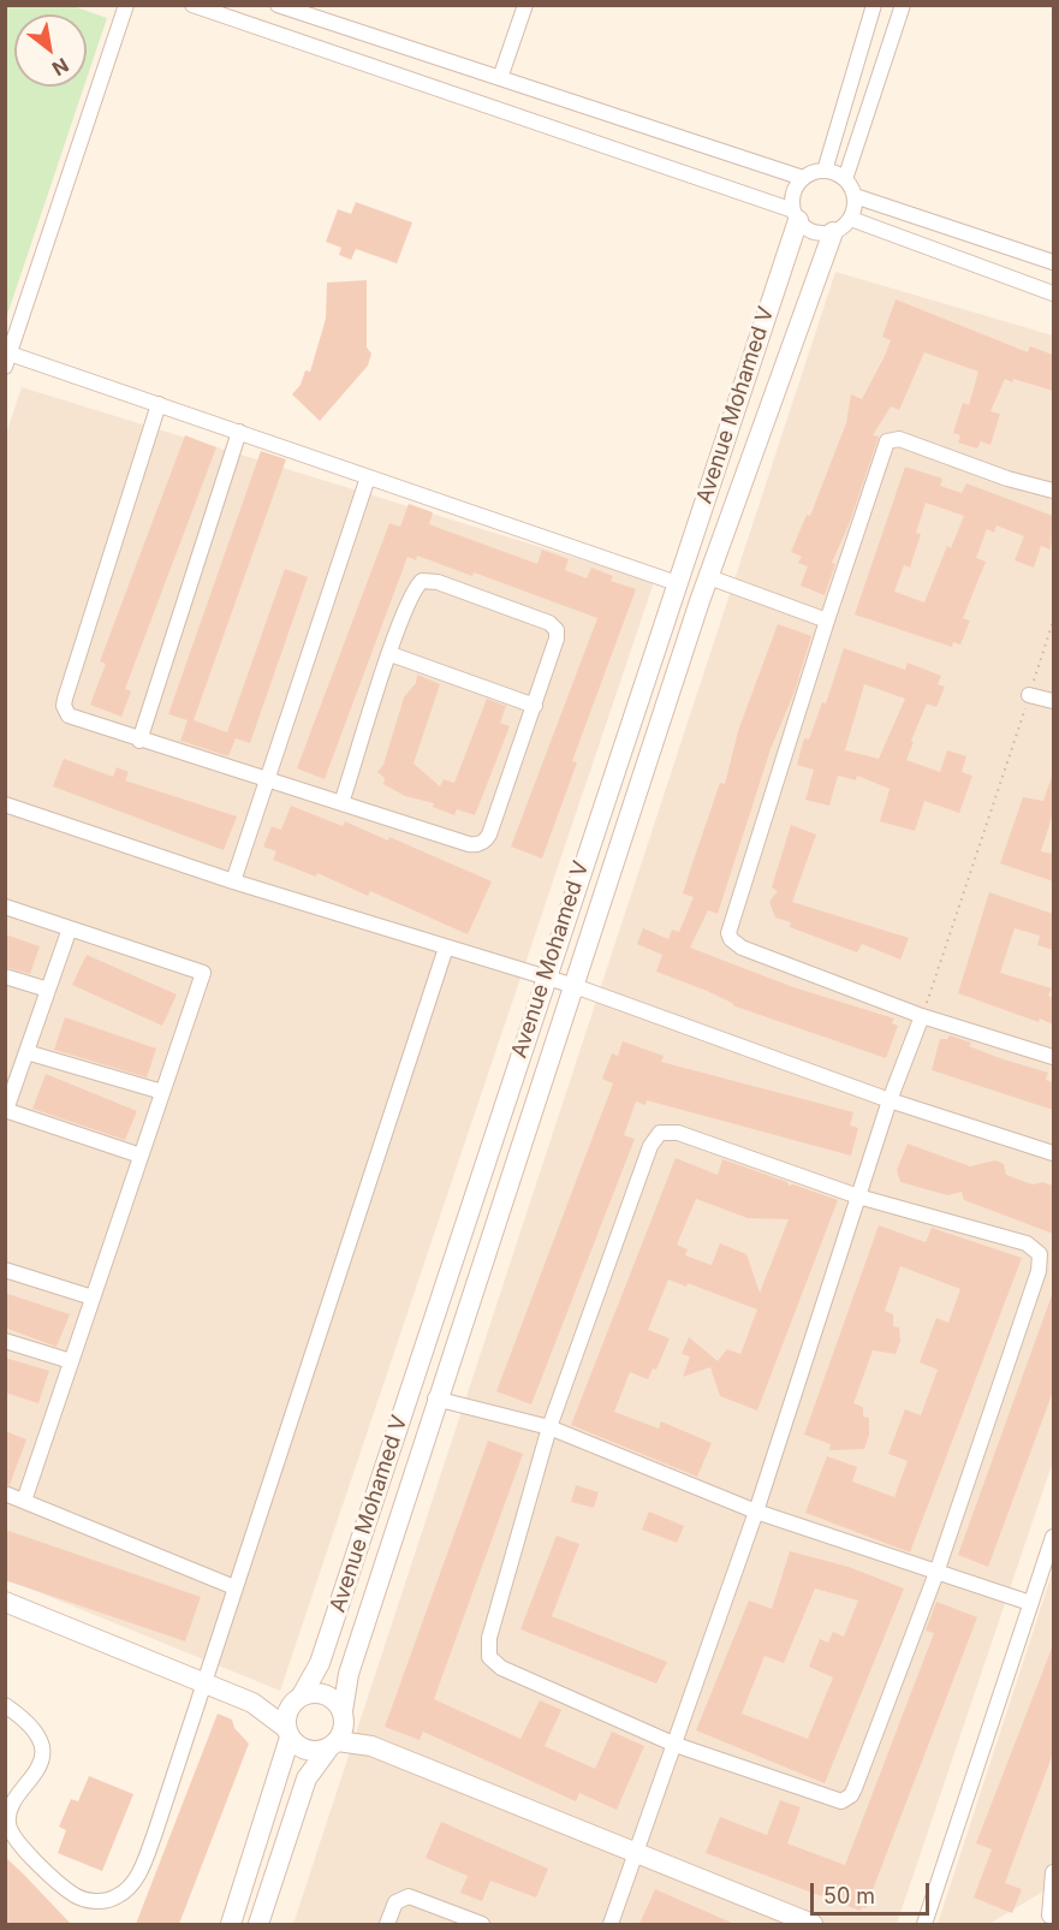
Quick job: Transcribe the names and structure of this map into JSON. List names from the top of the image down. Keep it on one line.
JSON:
{"streets":{"street":["Avenue Mohamed V"]},"scale_bar":"50 m","north":"bottom right"}
